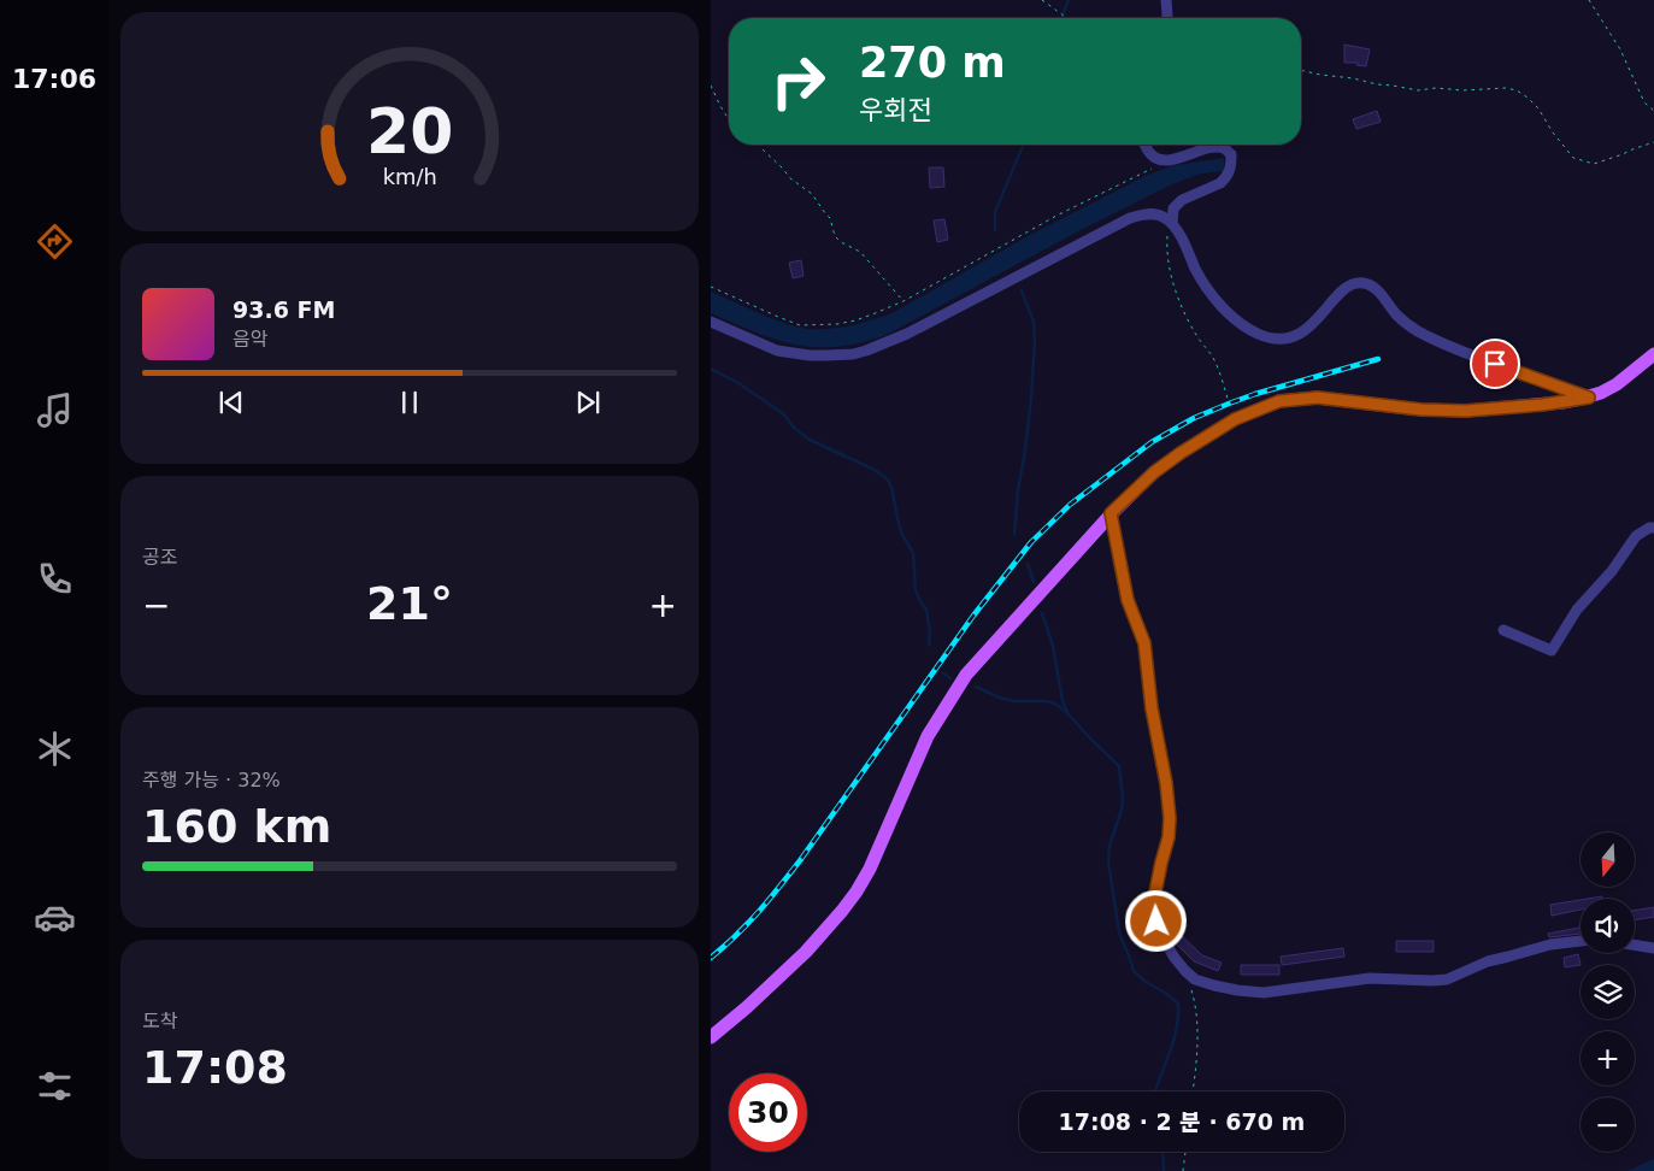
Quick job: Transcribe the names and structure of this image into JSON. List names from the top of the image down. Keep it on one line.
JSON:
{"north":"bottom","page":{"tabs":"17:06","turn":["270 m","우회전"],"song":["93.6 FM","음악"],"tile":["공조",["주행 가능 · 32%","160 km"],["도착","17:08"]],"heat":["−","21°","+"],"map_buttons":["+","−"],"limit":"30","trip":"17:08 · 2 분 · 670 m","gauge":["20","km/h"]}}
